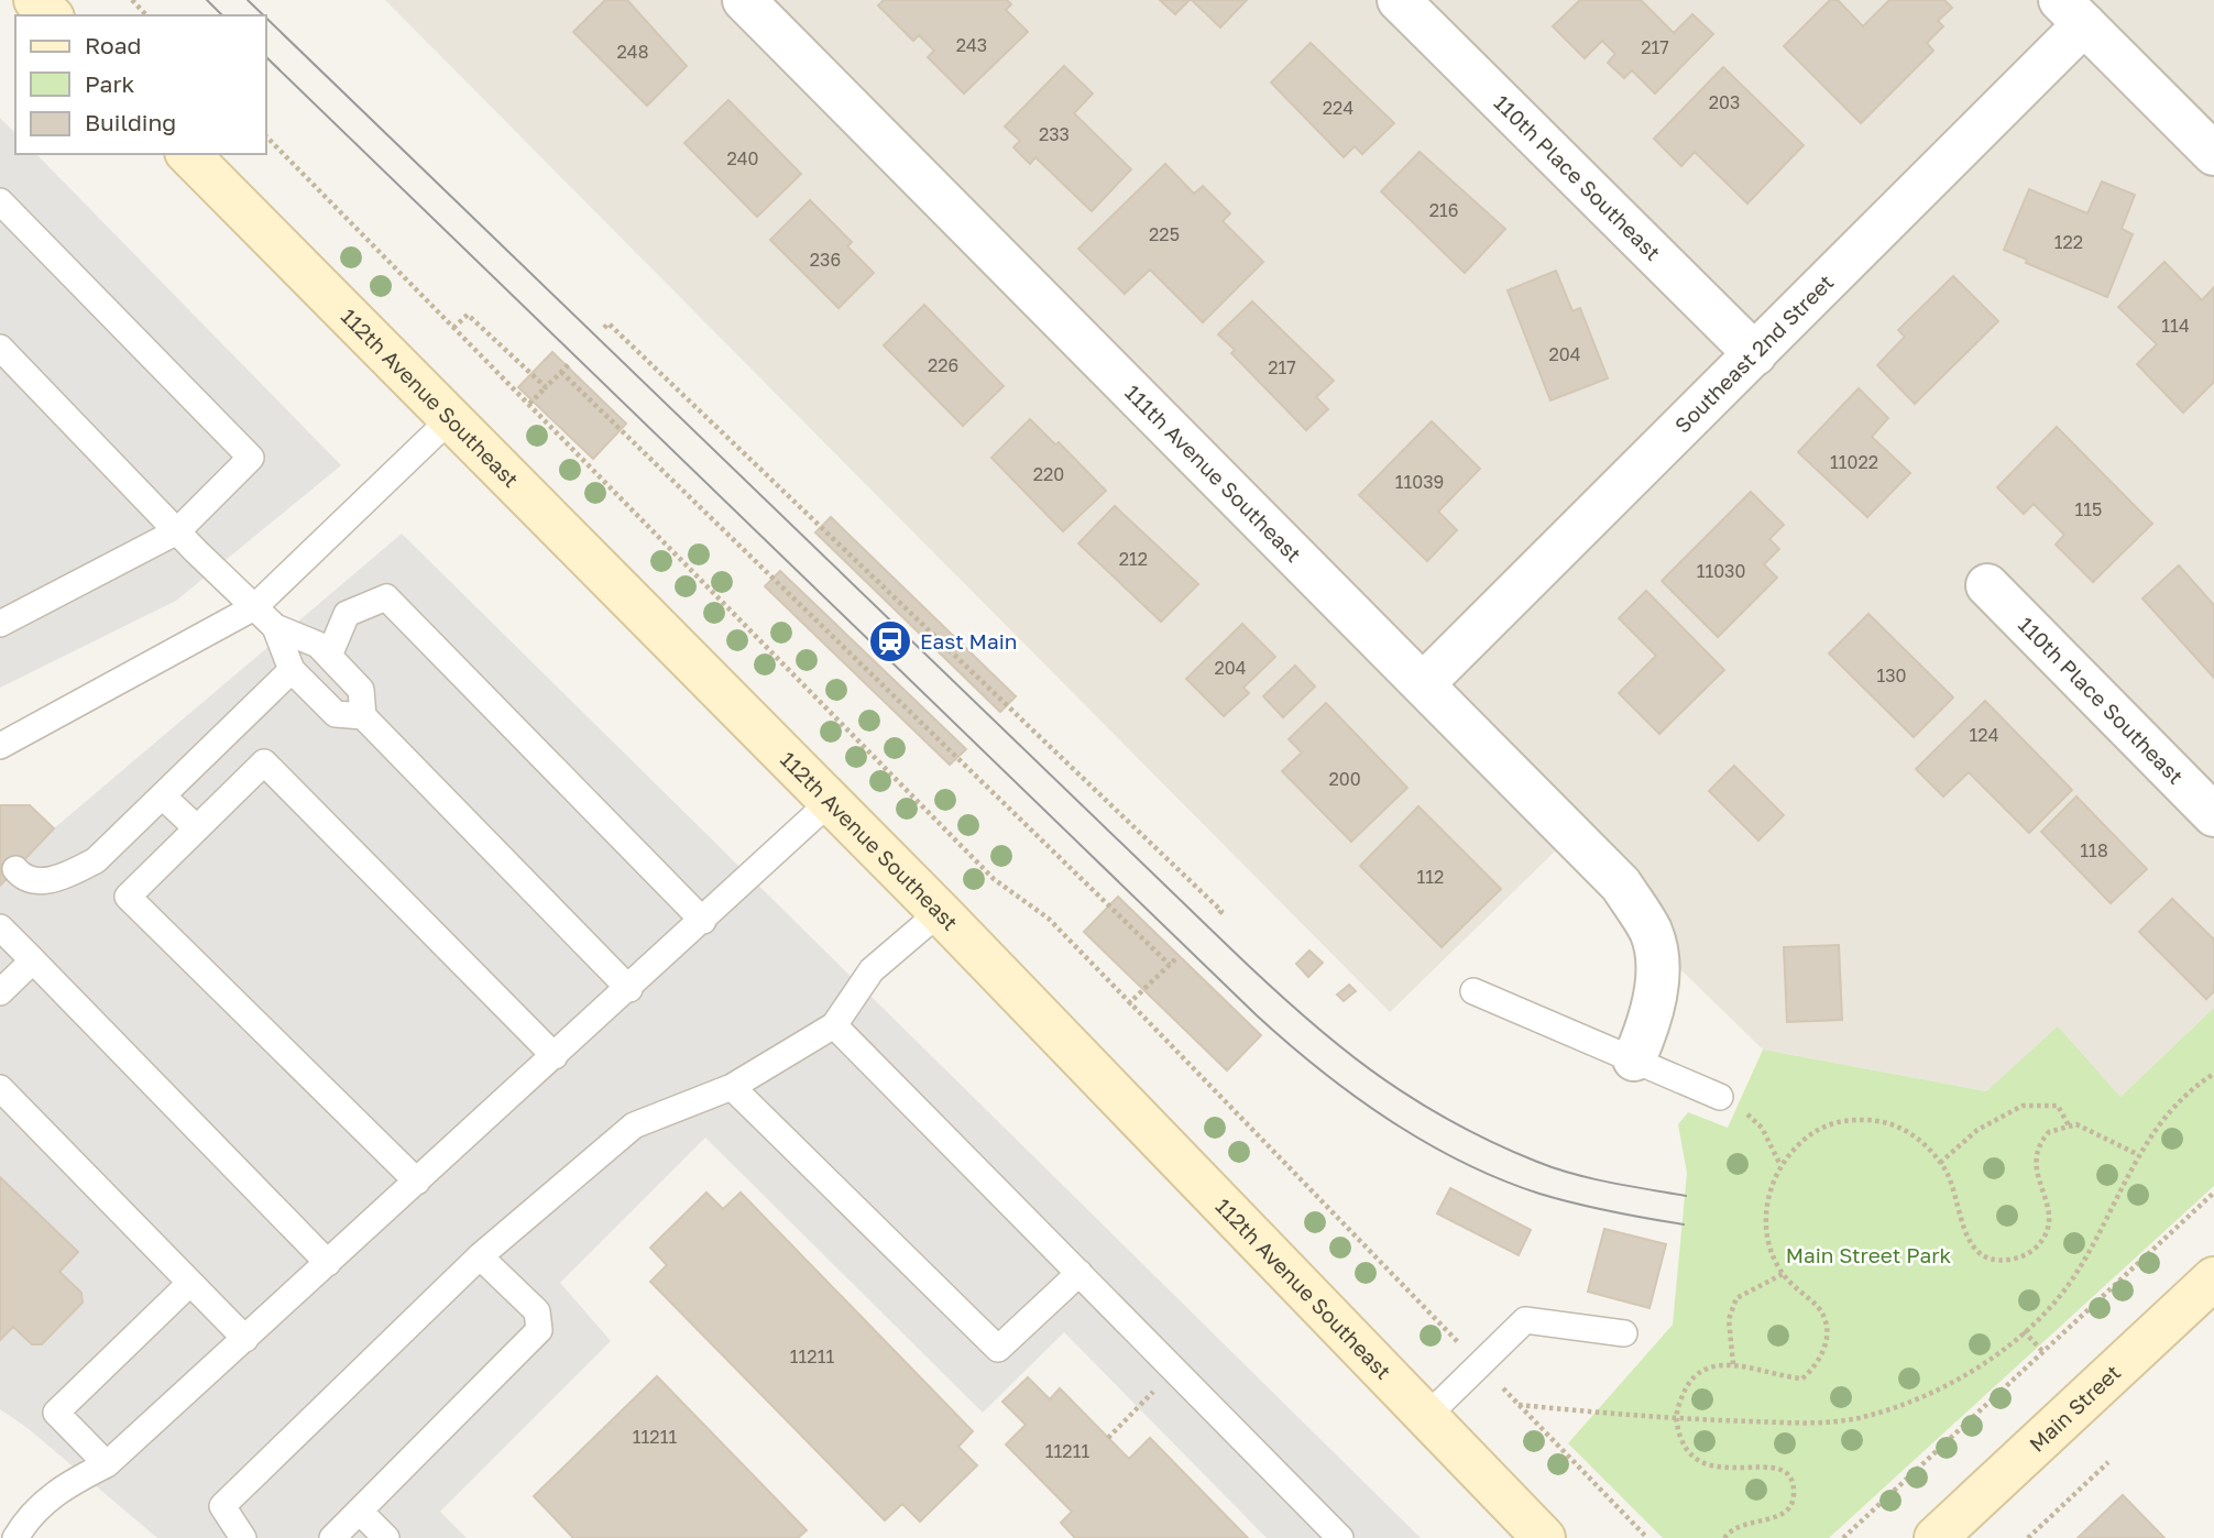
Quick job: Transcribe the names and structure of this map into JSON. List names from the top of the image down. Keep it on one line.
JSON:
{"streets":{"main road":["112th Avenue Southeast","Main Street"],"street":["110th Place Southeast","Southeast 2nd Street","111th Avenue Southeast"]},"crossings":[["110th Place Southeast","Southeast 2nd Street"],["Southeast 2nd Street","111th Avenue Southeast"]],"parks":["Main Street Park"],"places":{"station":["East Main"]},"house_numbers":["243","217","248","203","224","233","240","216","225","122","236","114","204","226","217","11022","220","11039","115","212","11030","204","130","124","200","118","112","11211","11211","11211"],"legend":["Road","Park","Building"]}
